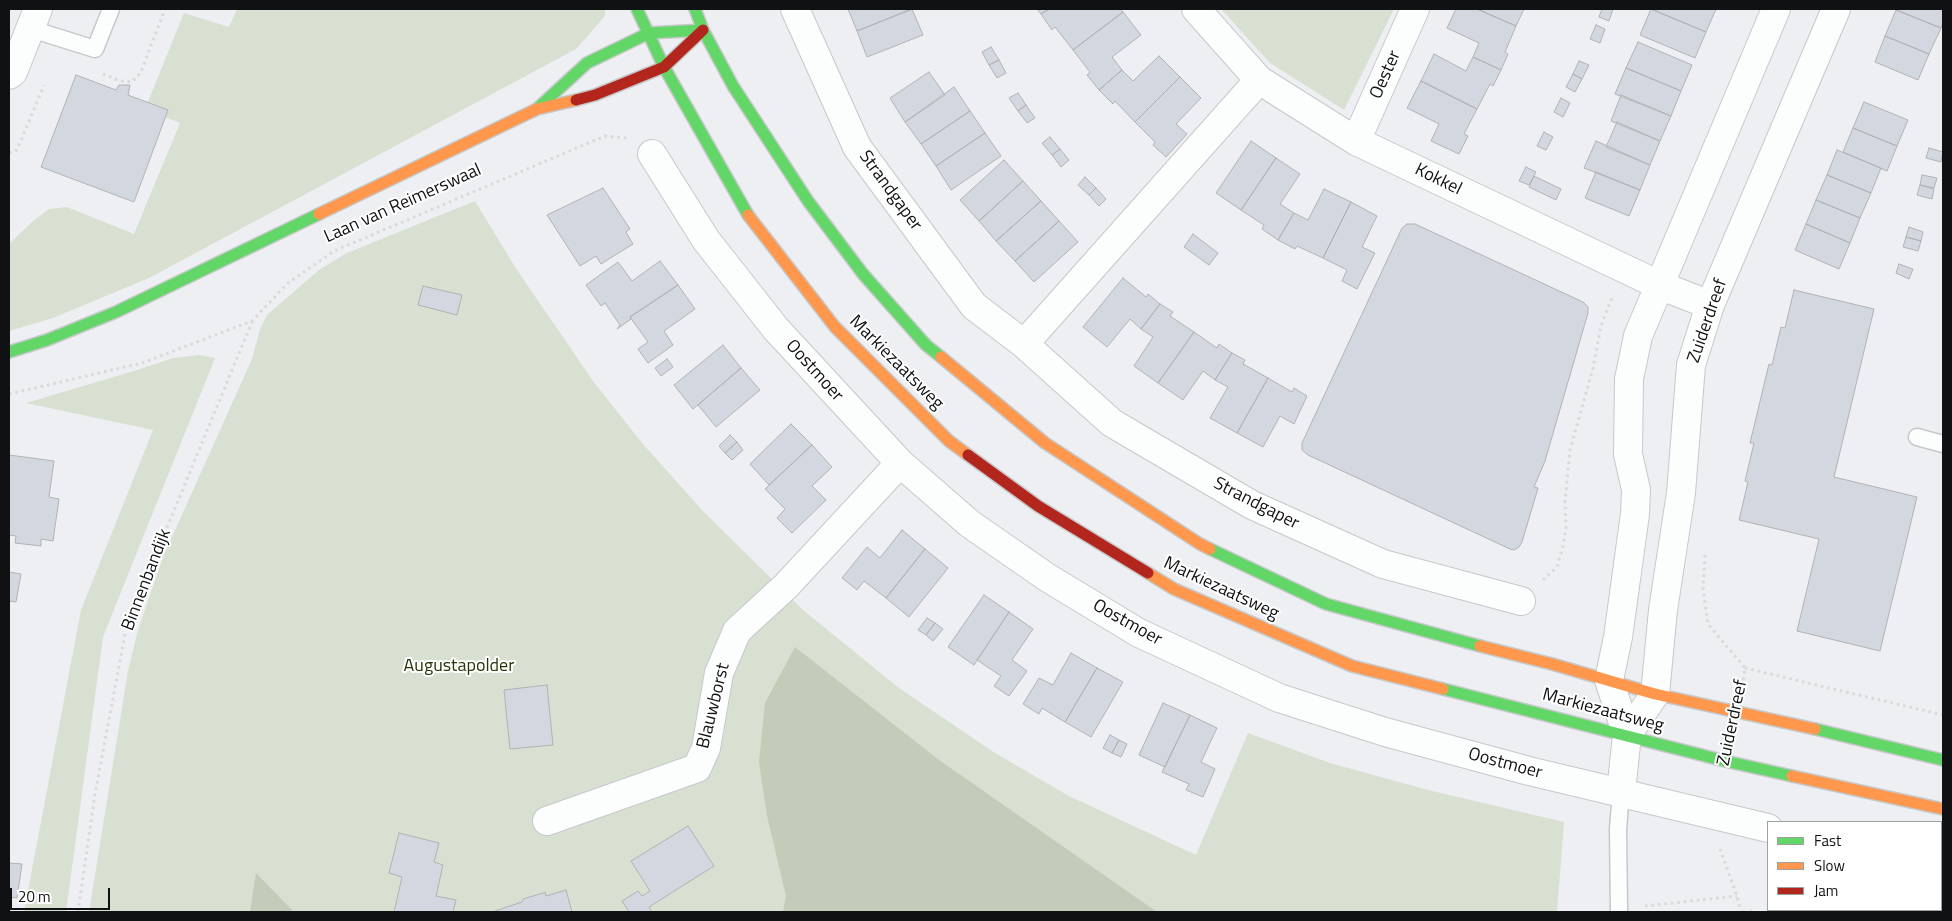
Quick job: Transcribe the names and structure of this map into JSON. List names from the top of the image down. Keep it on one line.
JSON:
{"streets":{"main road":["Laan van Reimerswaal","Markiezaatsweg"],"street":["Oester","Kokkel","Strandgaper","Zuiderdreef","Oostmoer","Blauwborst"],"path":["Binnenbandijk"]},"crossings":[["Oester","Kokkel"],["Kokkel","Zuiderdreef"],["Laan van Reimerswaal","Markiezaatsweg"],["Laan van Reimerswaal","Oostmoer"],["Laan van Reimerswaal","Binnenbandijk"],["Zuiderdreef","Markiezaatsweg"],["Zuiderdreef","Oostmoer"],["Oostmoer","Blauwborst"]],"parks":["Augustapolder"],"legend":["Fast","Slow","Jam"],"scale_bar":"20 m"}
